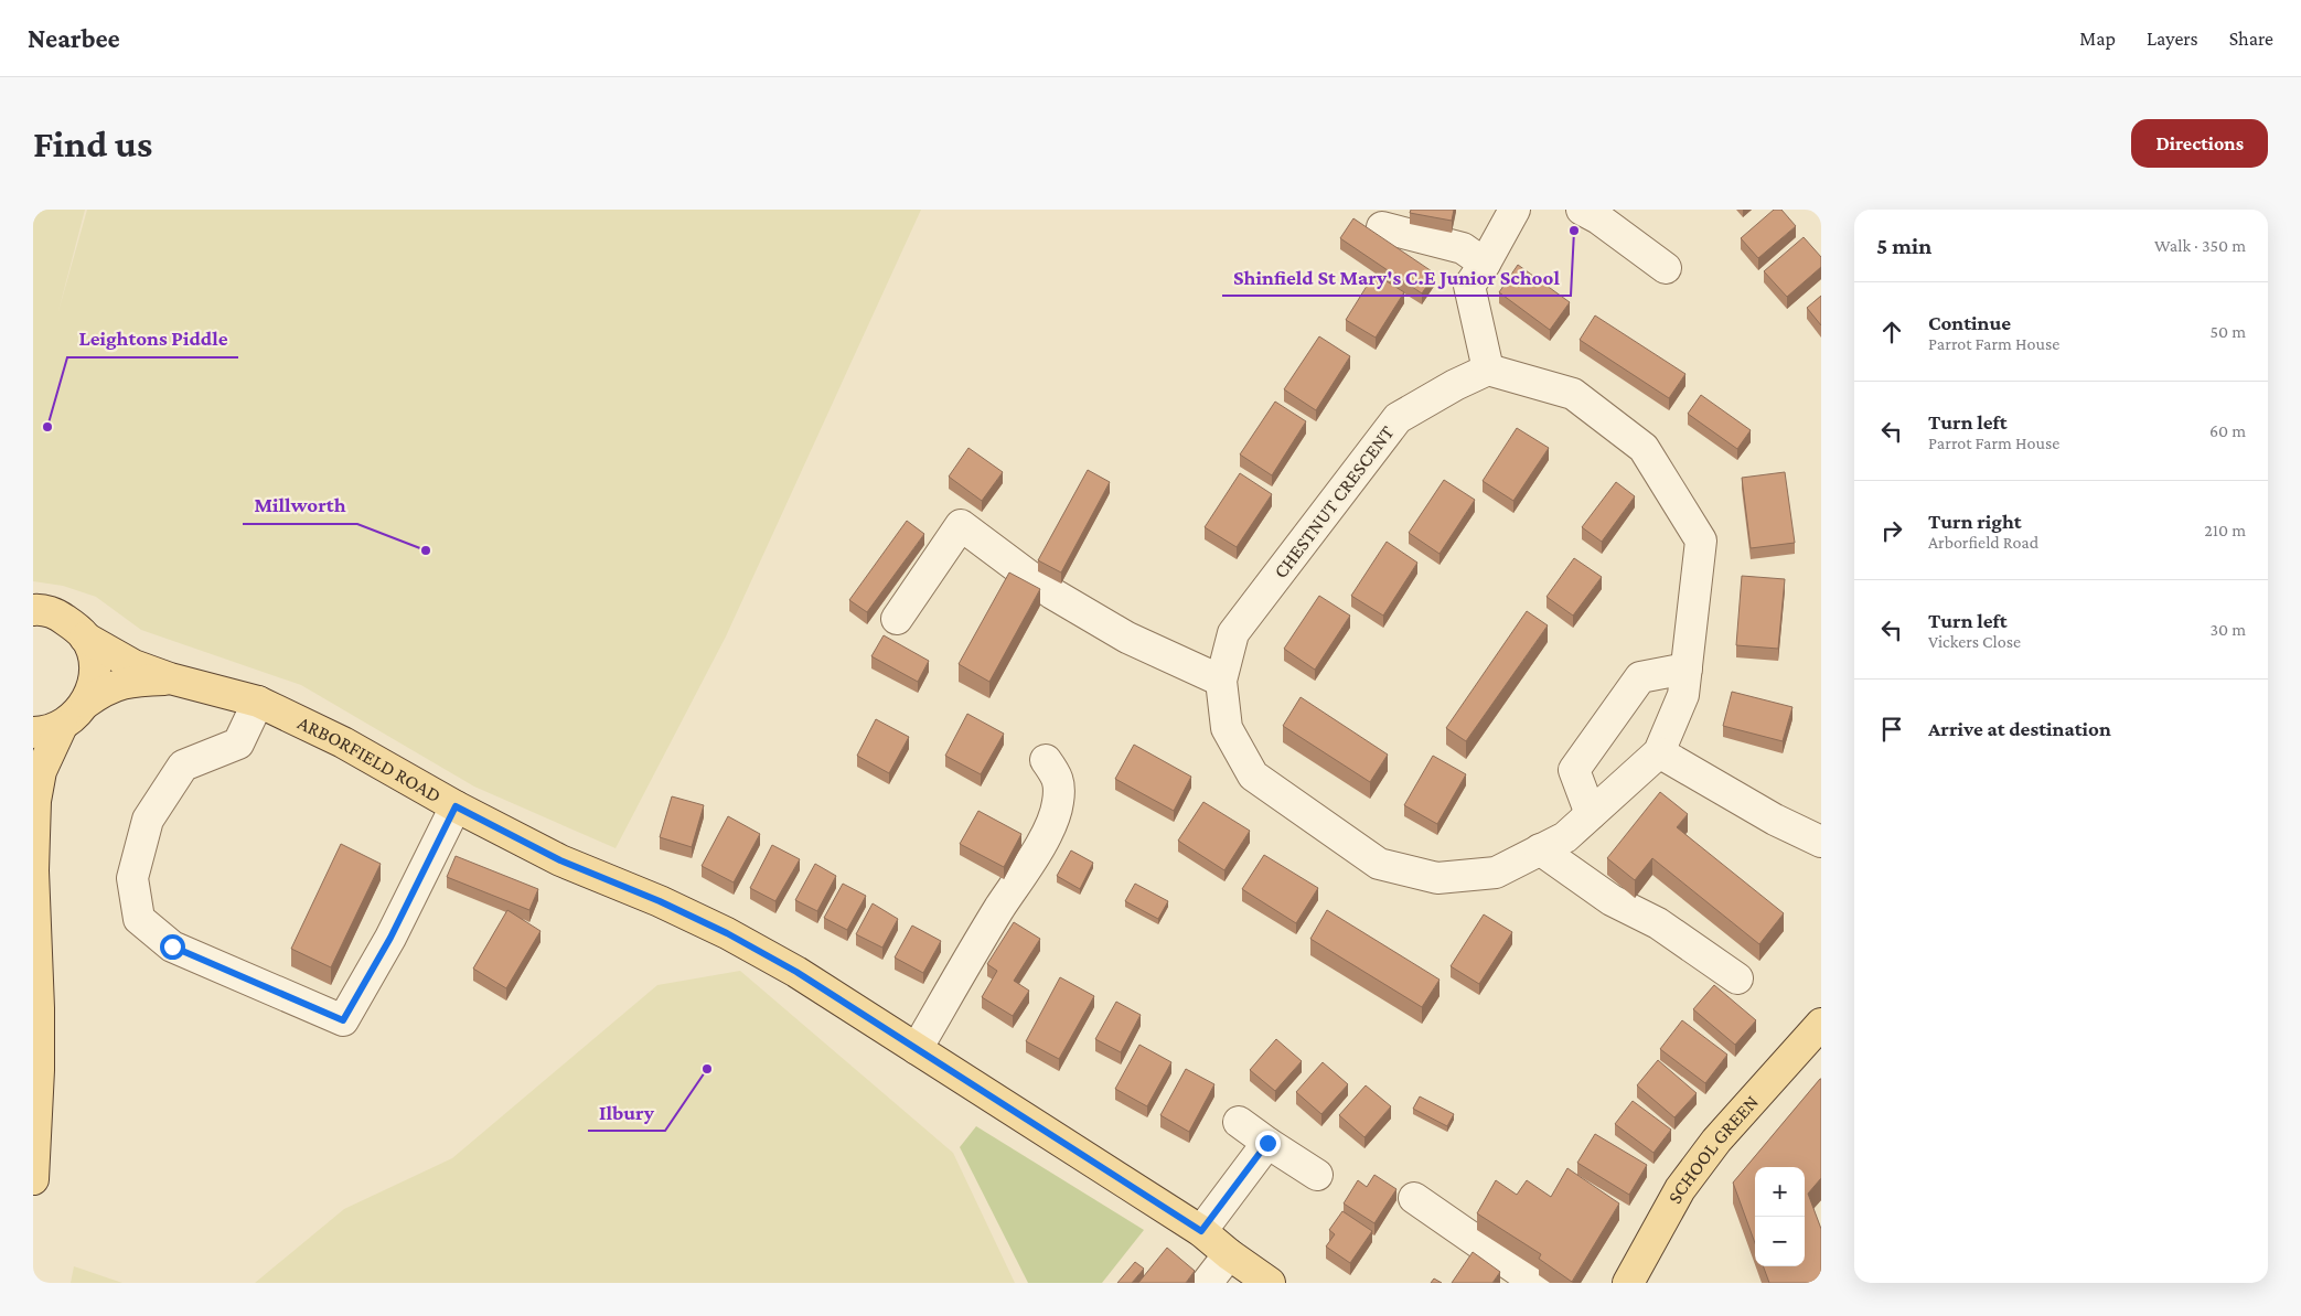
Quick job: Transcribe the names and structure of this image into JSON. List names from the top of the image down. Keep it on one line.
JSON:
{"streets":{"main road":["ARBORFIELD ROAD","SCHOOL GREEN"],"street":["CHESTNUT CRESCENT"]},"places":["Shinfield St Mary's C.E Junior School","Leightons Piddle","Millworth","Ilbury"],"page":{"header":"Nearbee","nav":["Map","Layers","Share"],"buttons":"Directions","title":"Find us","heading":["5 min","Walk · 350 m"],"list":[["Continue","Parrot Farm House","50 m"],["Turn left","Parrot Farm House","60 m"],["Turn right","Arborfield Road","210 m"],["Turn left","Vickers Close","30 m"],"Arrive at destination"],"map_buttons":["+","−"]}}
